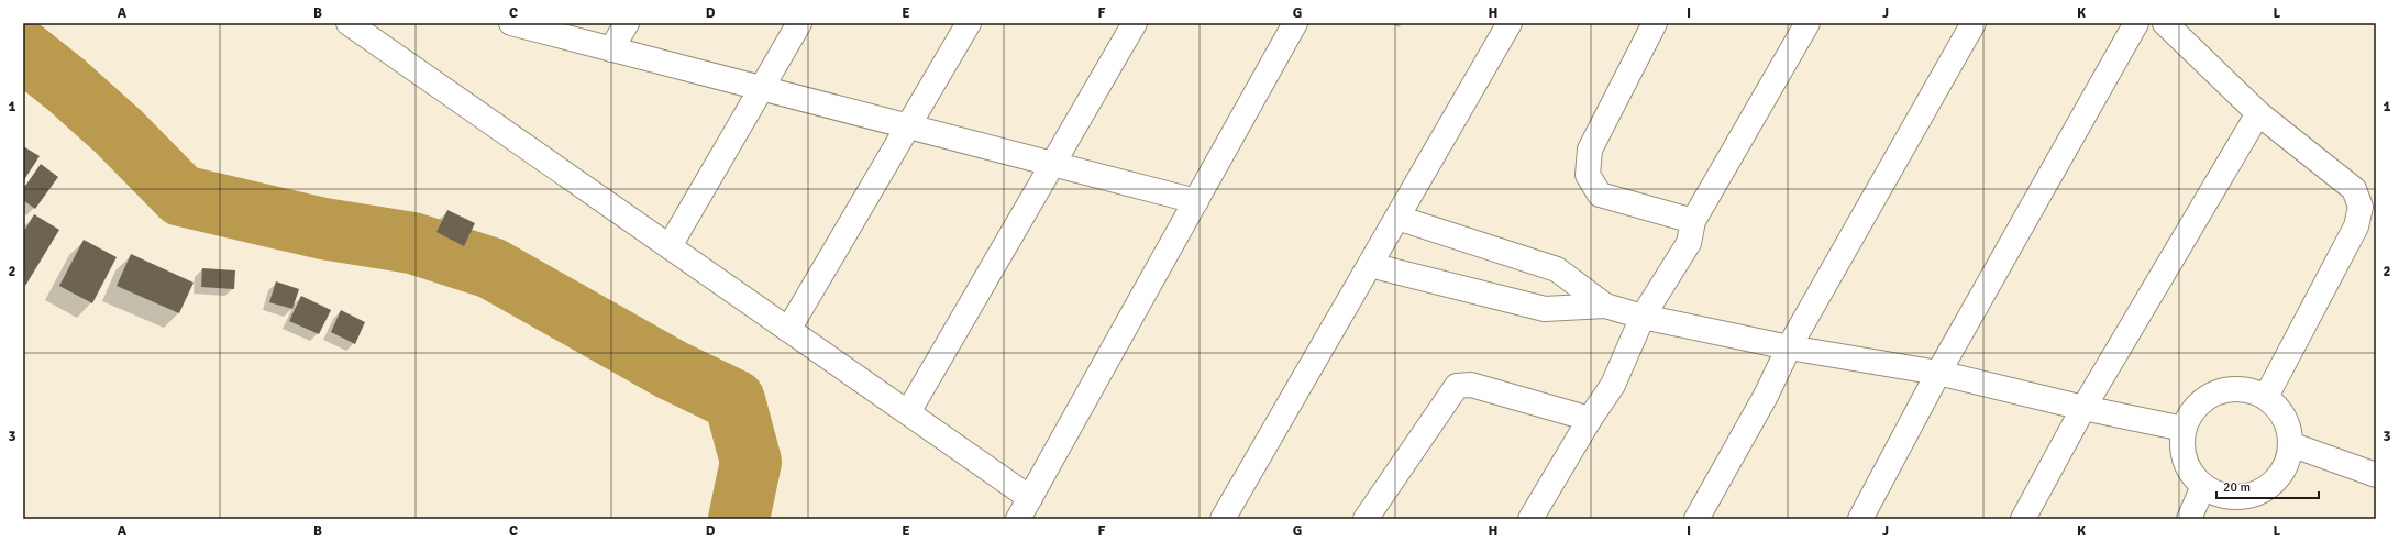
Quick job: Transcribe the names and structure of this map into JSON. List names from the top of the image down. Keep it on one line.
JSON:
{"scale_bar":"20 m","grid":{"columns":["A","B","C","D","E","F","G","H","I","J","K","L"],"rows":["1","2","3"]}}
